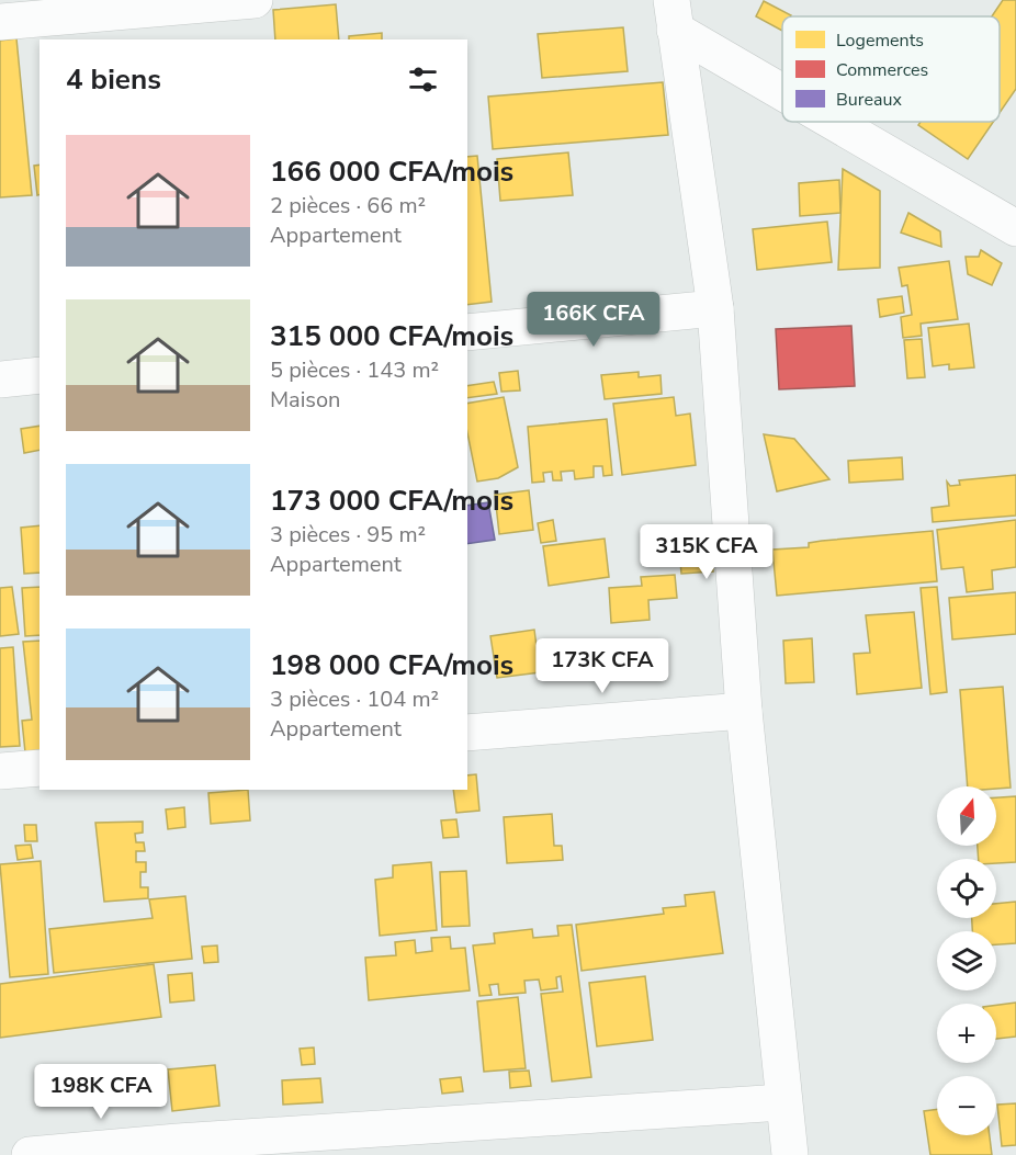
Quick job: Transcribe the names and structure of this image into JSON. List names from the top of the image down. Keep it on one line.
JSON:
{"legend":["Logements","Commerces","Bureaux"],"north":"top","page":{"heading":"4 biens","list":[{"name":"166 000 CFA/mois","note":"2 pièces · 66 m² · Appartement"},{"name":"315 000 CFA/mois","note":"5 pièces · 143 m² · Maison"},{"name":"173 000 CFA/mois","note":"3 pièces · 95 m² · Appartement"},{"name":"198 000 CFA/mois","note":"3 pièces · 104 m² · Appartement"}],"price":["166K CFA","315K CFA","173K CFA","198K CFA"],"map_buttons":["+","−"]}}
